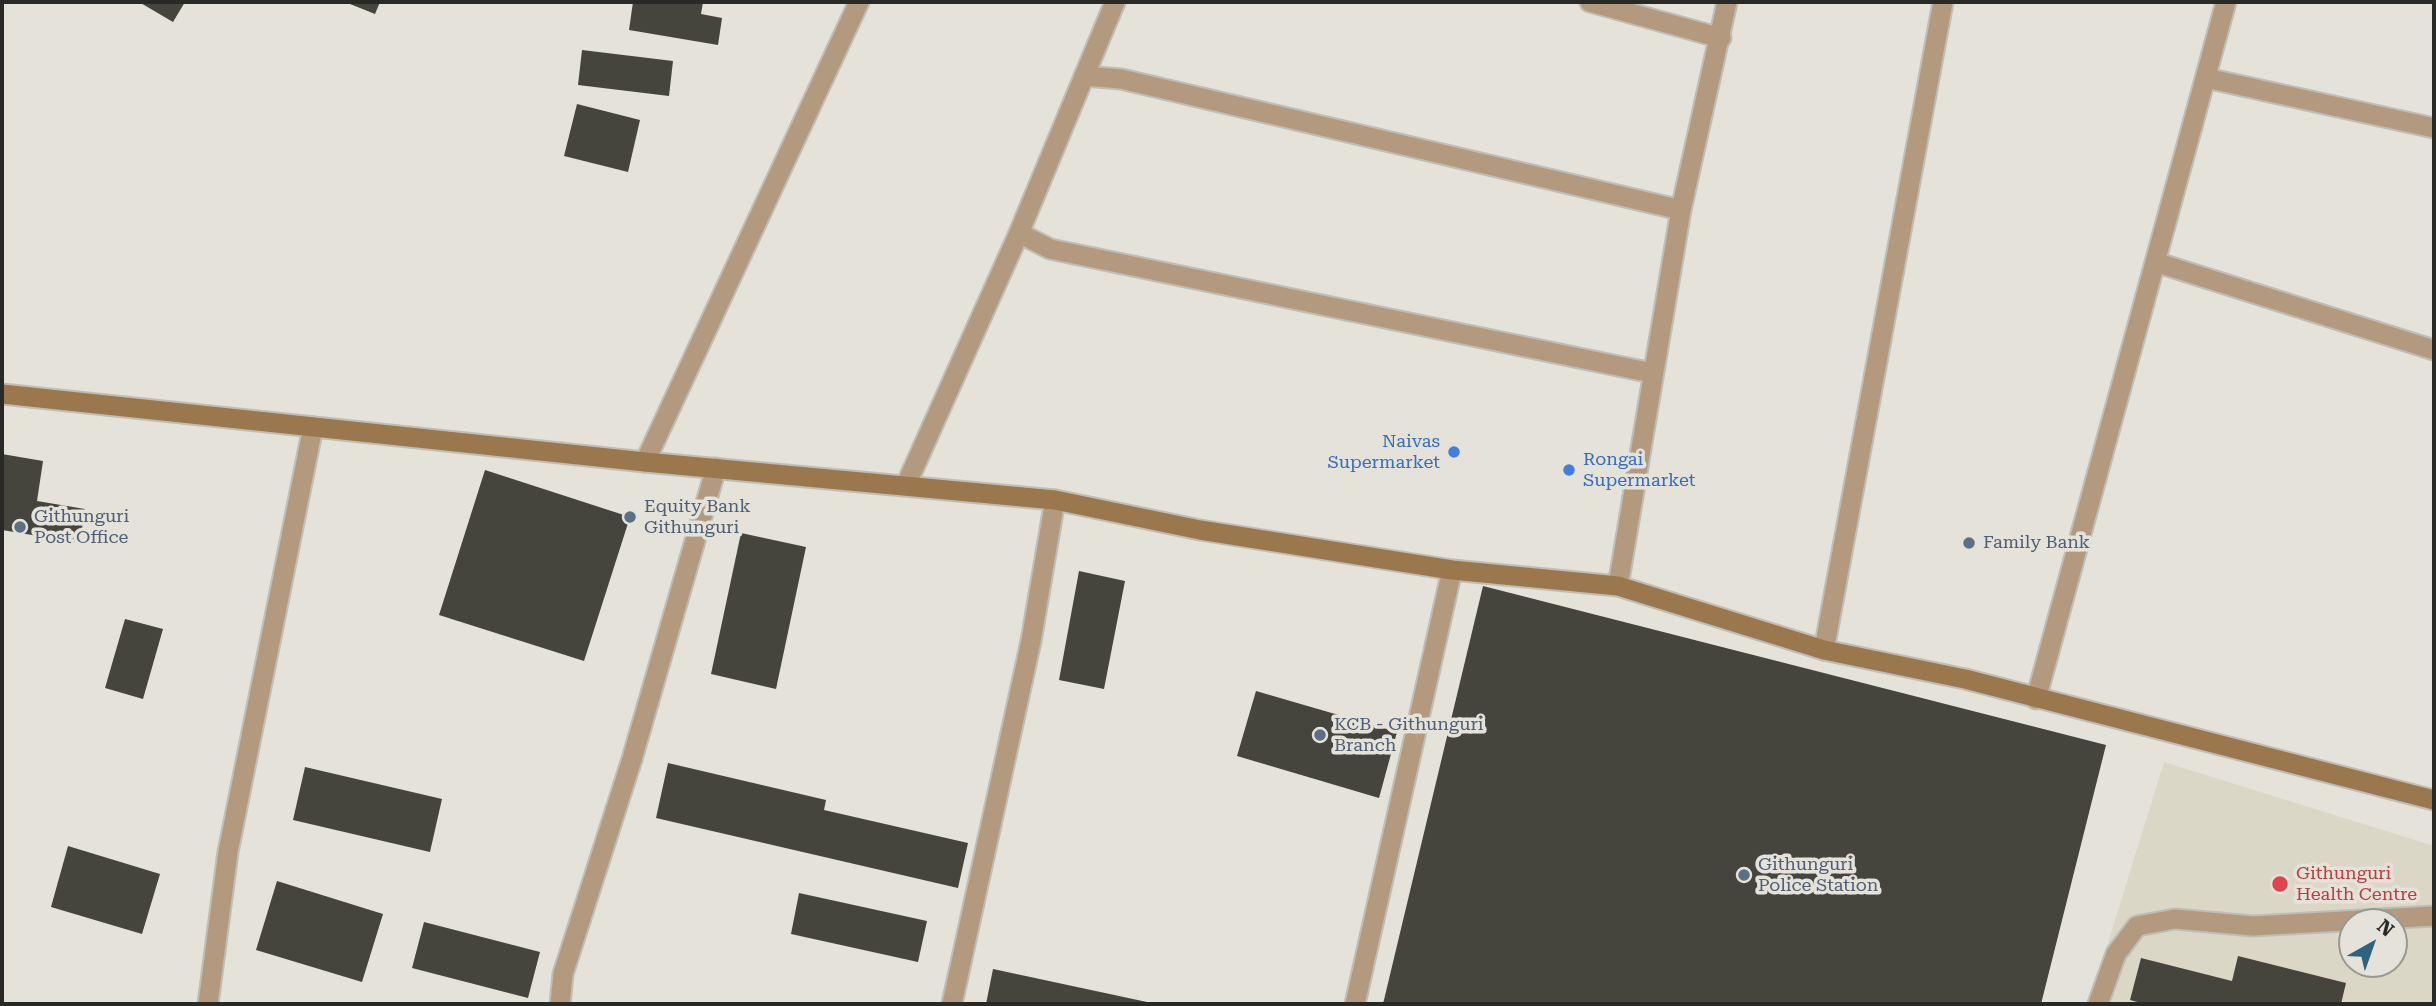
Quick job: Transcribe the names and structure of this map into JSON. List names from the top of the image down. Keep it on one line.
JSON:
{"places":["Naivas Supermarket","Rongai Supermarket","Equity Bank Githunguri","Githunguri Post Office","Family Bank","KCB - Githunguri Branch","Githunguri Police Station","Githunguri Health Centre"],"north":"top right"}
